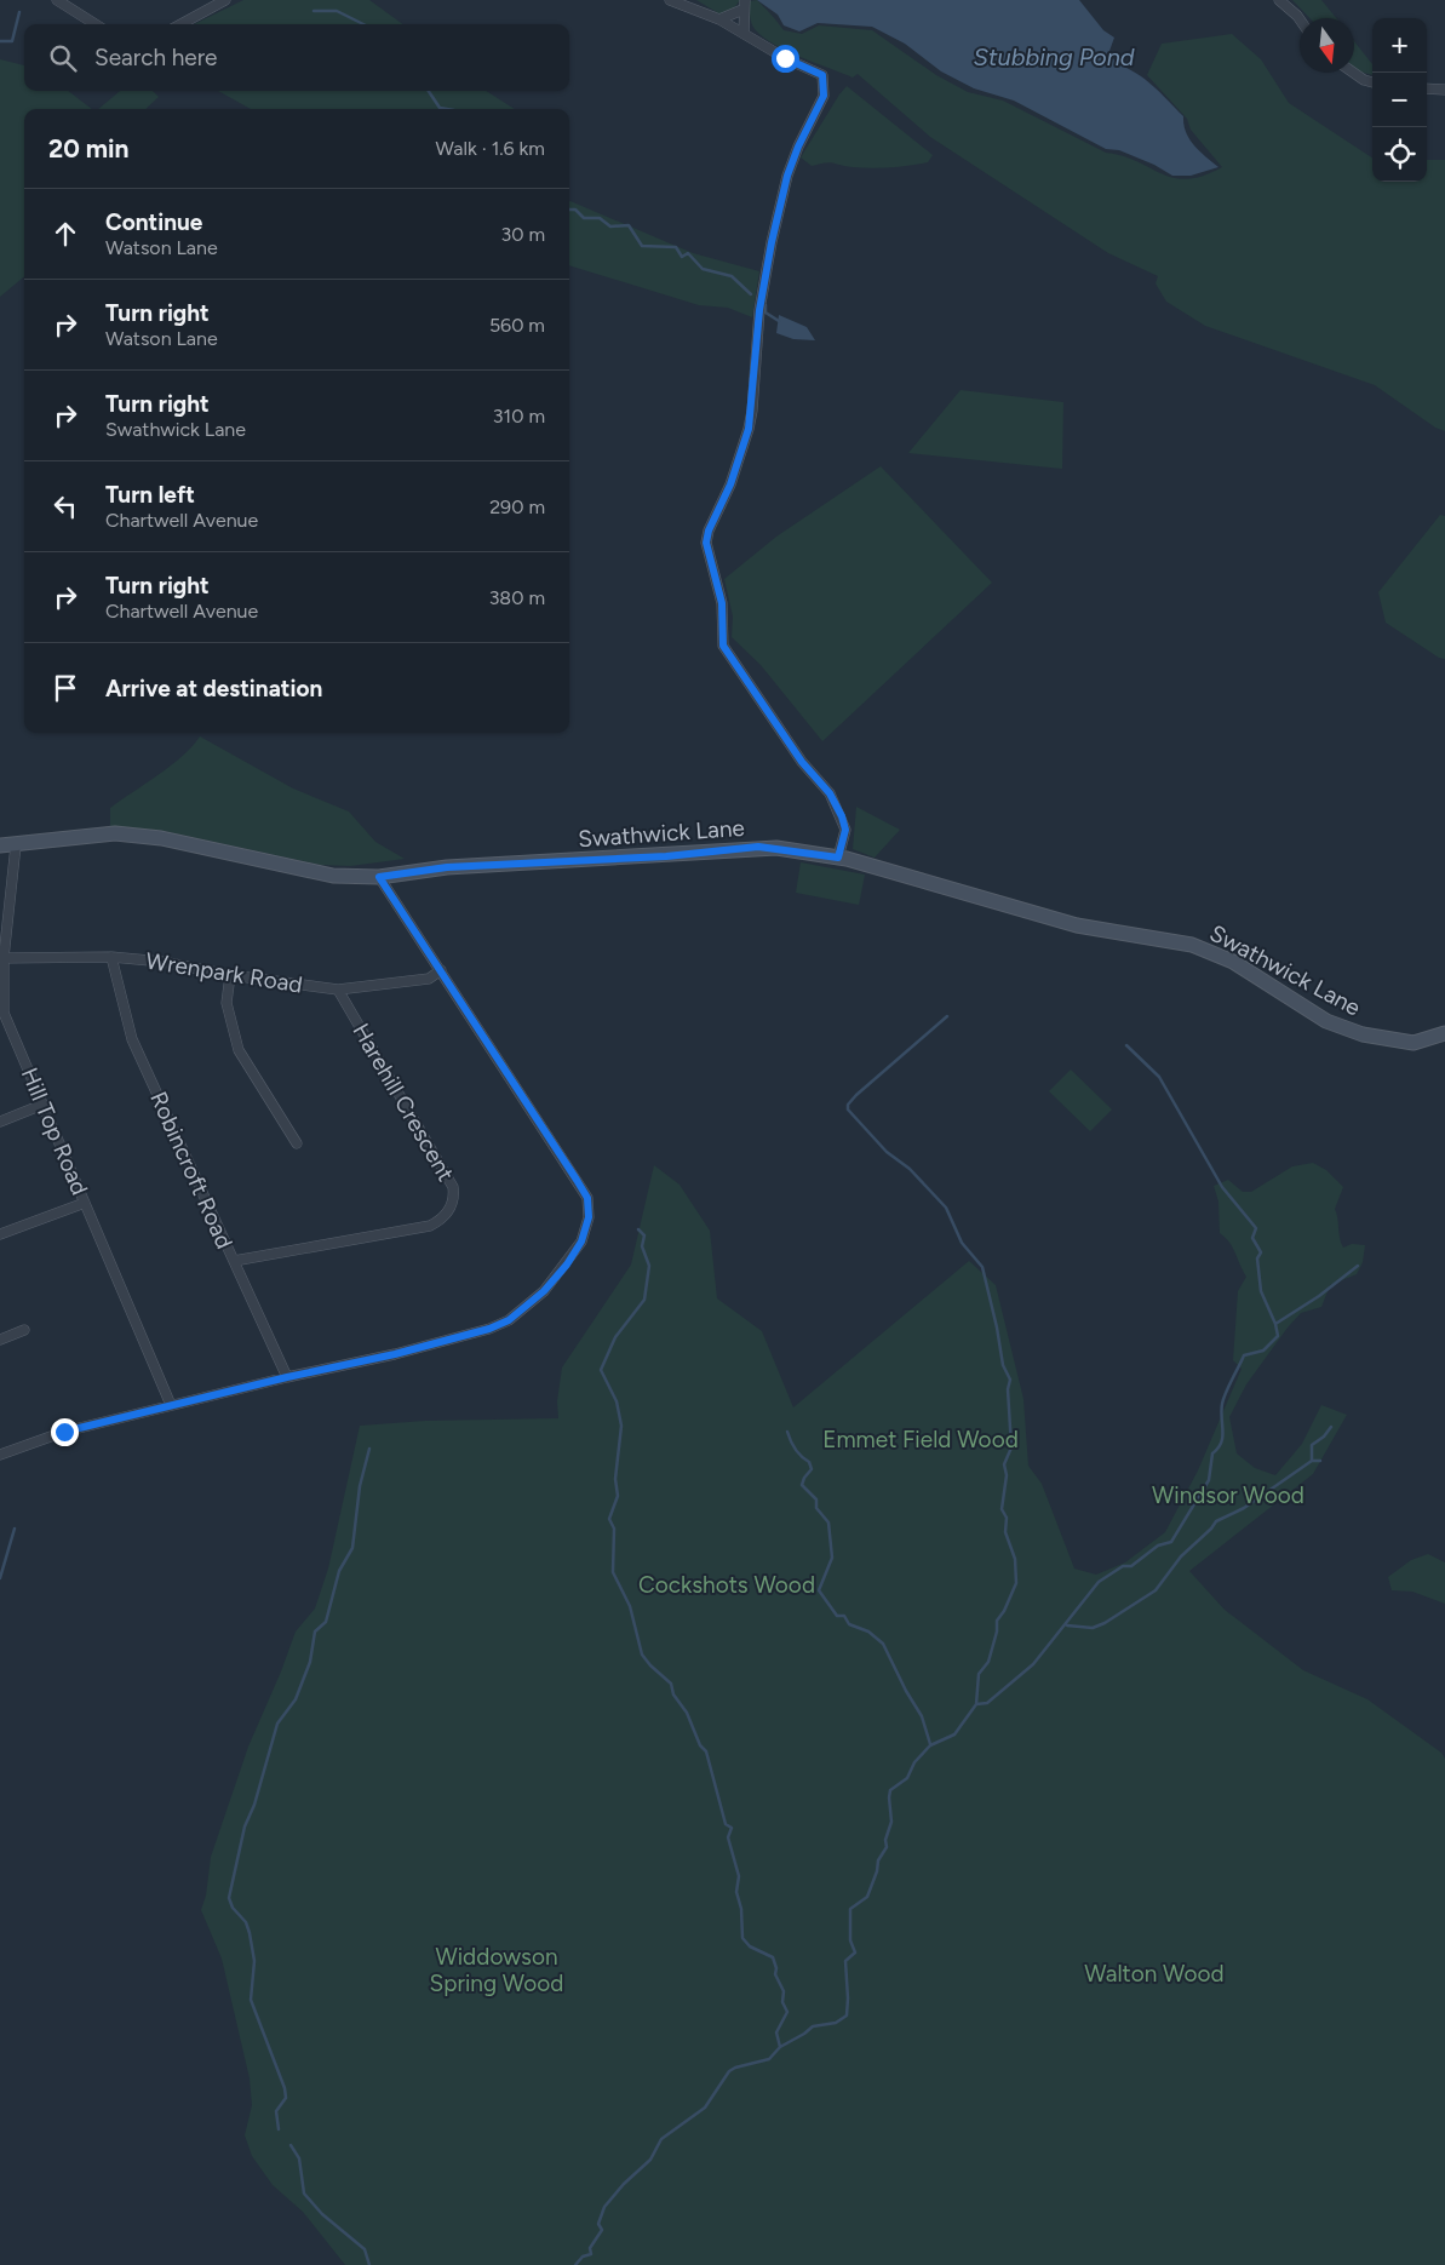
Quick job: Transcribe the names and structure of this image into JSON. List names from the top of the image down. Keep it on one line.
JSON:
{"streets":{"street":["Swathwick Lane","Wrenpark Road","Harehill Crescent","Hill Top Road","Robincroft Road"]},"crossings":[["Swathwick Lane","Hill Top Road"],["Wrenpark Road","Harehill Crescent"],["Wrenpark Road","Hill Top Road"],["Wrenpark Road","Robincroft Road"],["Harehill Crescent","Robincroft Road"]],"water":["Stubbing Pond"],"parks":["Emmet Field Wood","Windsor Wood","Cockshots Wood","Widdowson Spring Wood","Walton Wood"],"north":"bottom","page":{"map_buttons":["+","−"],"search":"Search here","heading":["20 min","Walk · 1.6 km"],"list":[["Continue","Watson Lane","30 m"],["Turn right","Watson Lane","560 m"],["Turn right","Swathwick Lane","310 m"],["Turn left","Chartwell Avenue","290 m"],["Turn right","Chartwell Avenue","380 m"],"Arrive at destination"]}}
